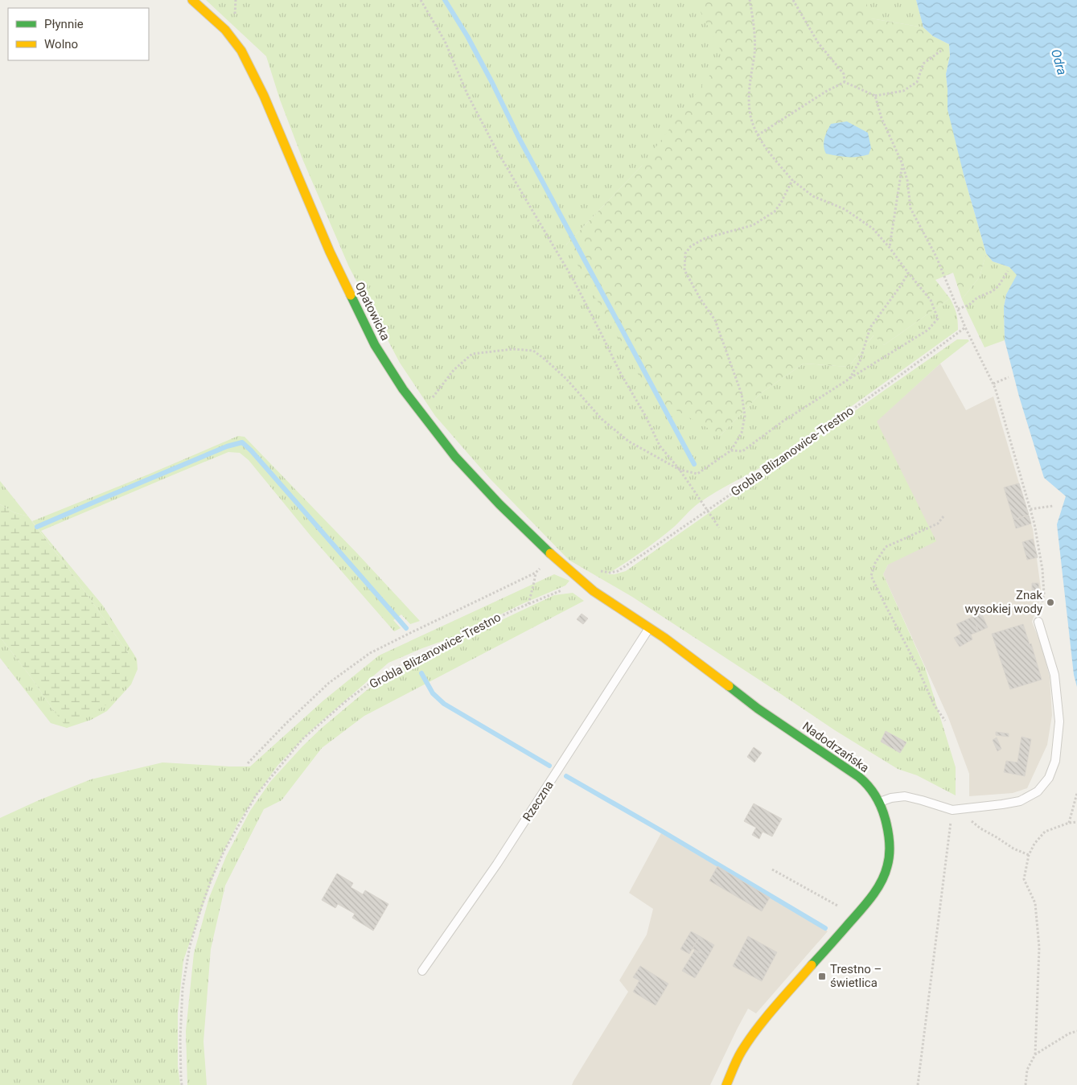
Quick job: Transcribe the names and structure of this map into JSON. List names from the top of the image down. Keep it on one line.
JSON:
{"streets":{"street":["Opatowicka","Nadodrzańska"],"lane":["Rzeczna"],"path":["Grobla Blizanowice-Trestno"]},"crossings":[["Opatowicka","Nadodrzańska"],["Nadodrzańska","Rzeczna"]],"water":["Odra"],"places":{"other":["Znak wysokiej wody"],"transit":["Trestno – świetlica"]},"legend":["Płynnie","Wolno"]}
